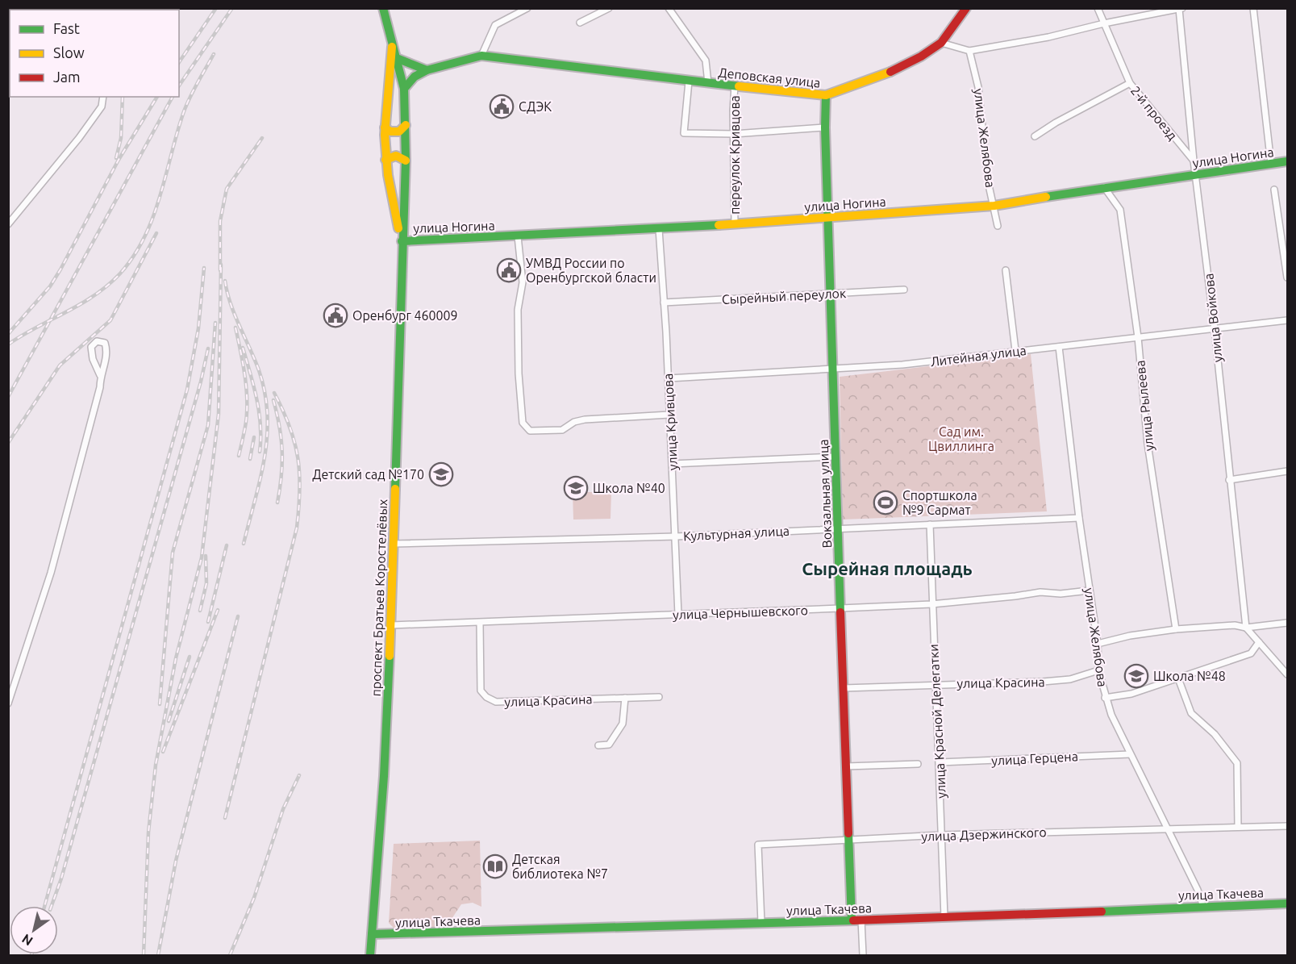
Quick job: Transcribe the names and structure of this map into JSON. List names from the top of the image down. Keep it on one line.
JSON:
{"streets":{"street":["Деповская улица","2-й проезд","улица Желябова","переулок Кривцова","улица Ногина","Сырейный переулок","улица Войкова","Литейная улица","улица Рылеева","улица Кривцова","Вокзальная улица","Культурная улица","проспект Братьев Коростелёвых","улица Чернышевского","улица Красина","улица Красной Делегатки","улица Герцена","улица Дзержинского","улица Ткачева"]},"crossings":[["Деповская улица","переулок Кривцова"],["Деповская улица","Вокзальная улица"],["Деповская улица","проспект Братьев Коростелёвых"],["2-й проезд","улица Войкова"],["улица Желябова","улица Ногина"],["улица Желябова","Литейная улица"],["улица Желябова","Культурная улица"],["улица Желябова","улица Чернышевского"],["улица Желябова","улица Красина"],["улица Желябова","улица Герцена"],["улица Желябова","улица Дзержинского"],["улица Желябова","улица Ткачева"],["переулок Кривцова","улица Ногина"],["улица Ногина","улица Войкова"],["улица Ногина","улица Рылеева"],["улица Ногина","улица Кривцова"],["улица Ногина","Вокзальная улица"],["улица Ногина","проспект Братьев Коростелёвых"],["Сырейный переулок","улица Кривцова"],["Сырейный переулок","Вокзальная улица"],["улица Войкова","Литейная улица"],["Литейная улица","улица Рылеева"],["Литейная улица","улица Кривцова"],["Литейная улица","Вокзальная улица"],["улица Кривцова","Культурная улица"],["улица Кривцова","улица Чернышевского"],["Вокзальная улица","Культурная улица"],["Вокзальная улица","улица Чернышевского"],["Вокзальная улица","улица Красина"],["Вокзальная улица","улица Дзержинского"],["Вокзальная улица","улица Ткачева"],["Культурная улица","проспект Братьев Коростелёвых"],["Культурная улица","улица Красной Делегатки"],["проспект Братьев Коростелёвых","улица Чернышевского"],["проспект Братьев Коростелёвых","улица Ткачева"],["улица Чернышевского","улица Красина"],["улица Чернышевского","улица Красной Делегатки"],["улица Красина","улица Красной Делегатки"],["улица Красной Делегатки","улица Герцена"],["улица Красной Делегатки","улица Дзержинского"],["улица Красной Делегатки","улица Ткачева"],["улица Дзержинского","улица Ткачева"]],"districts":["Сырейная площадь"],"parks":["Сад им. Цвиллинга"],"places":{"public building":["СДЭК","УМВД России по Оренбургской бласти","Оренбург 460009"],"school or university":["Детский сад №170","Школа №40","Школа №48"],"sports":["Спортшкола №9 Сармат"],"library":["Детская библиотека №7"]},"legend":["Fast","Slow","Jam"],"north":"bottom left"}
